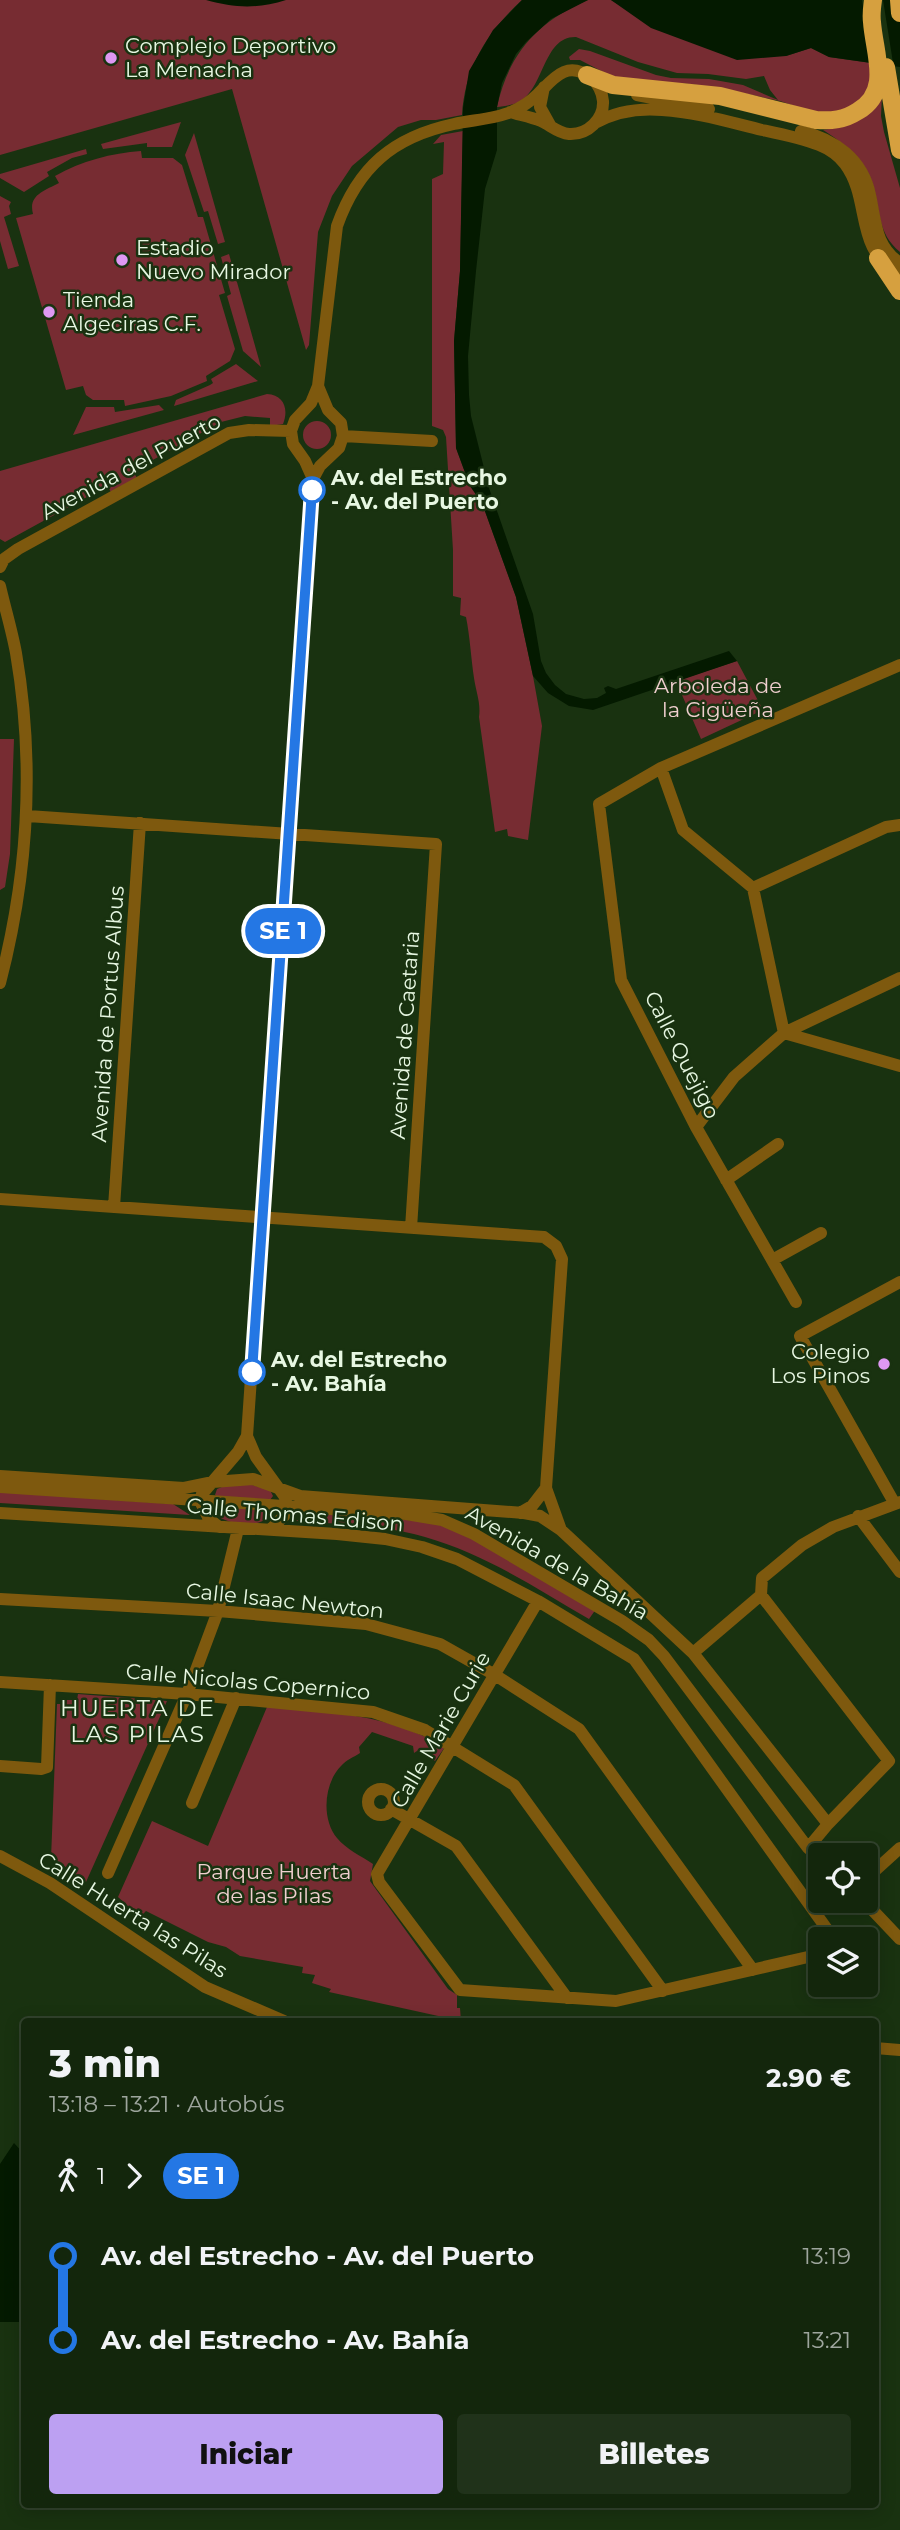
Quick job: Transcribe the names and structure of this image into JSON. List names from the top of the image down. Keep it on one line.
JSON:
{"streets":{"street":["Avenida del Puerto","Avenida de Portus Albus","Avenida de Caetaria","Calle Quejigo","Calle Thomas Edison","Avenida de la Bahía","Calle Isaac Newton","Calle Nicolas Copernico","Calle Marie Curie","Calle Huerta las Pilas"]},"crossings":[["Calle Thomas Edison","Calle Marie Curie"],["Calle Isaac Newton","Calle Marie Curie"],["Calle Nicolas Copernico","Calle Marie Curie"]],"districts":["HUERTA DE LAS PILAS"],"parks":["Arboleda de la Cigüeña","Parque Huerta de las Pilas"],"places":["Complejo Deportivo La Menacha","Estadio Nuevo Mirador","Tienda Algeciras C.F.","Av. del Estrecho - Av. del Puerto","Colegio Los Pinos","Av. del Estrecho - Av. Bahía"],"page":{"on_map":"SE 1","heading":["3 min","13:18 – 13:21 · Autobús","2.90 €"],"legs":["1","SE 1"],"list":[{"name":"Av. del Estrecho - Av. del Puerto","value":"13:19"},{"name":"Av. del Estrecho - Av. Bahía","value":"13:21"}],"buttons":["Iniciar","Billetes"]}}
